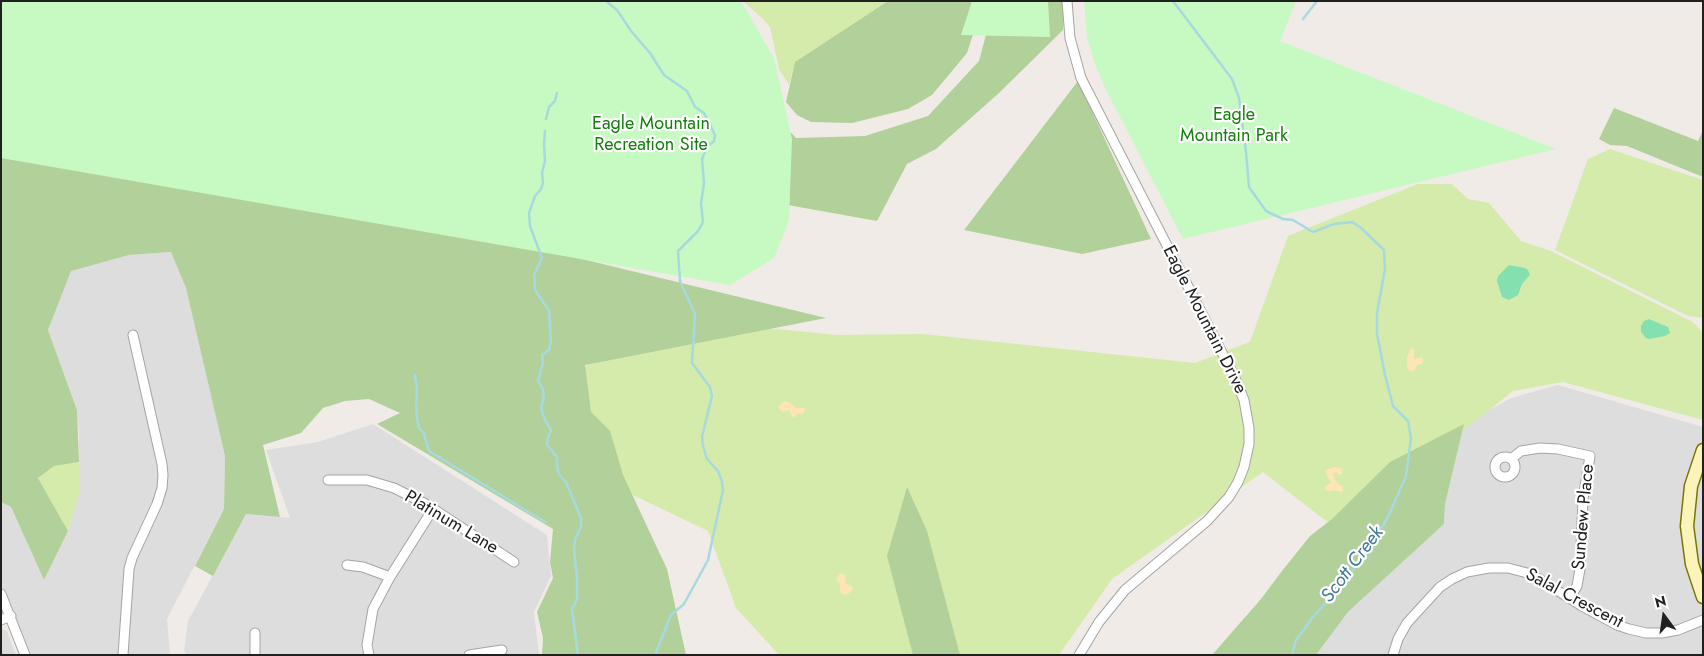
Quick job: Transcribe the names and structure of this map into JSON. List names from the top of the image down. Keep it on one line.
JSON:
{"streets":{"street":["Eagle Mountain Drive","Sundew Place","Platinum Lane","Salal Crescent"]},"crossings":[["Sundew Place","Salal Crescent"]],"water":["Scott Creek"],"parks":["Eagle Mountain Park","Eagle Mountain Recreation Site"],"north":"top"}
